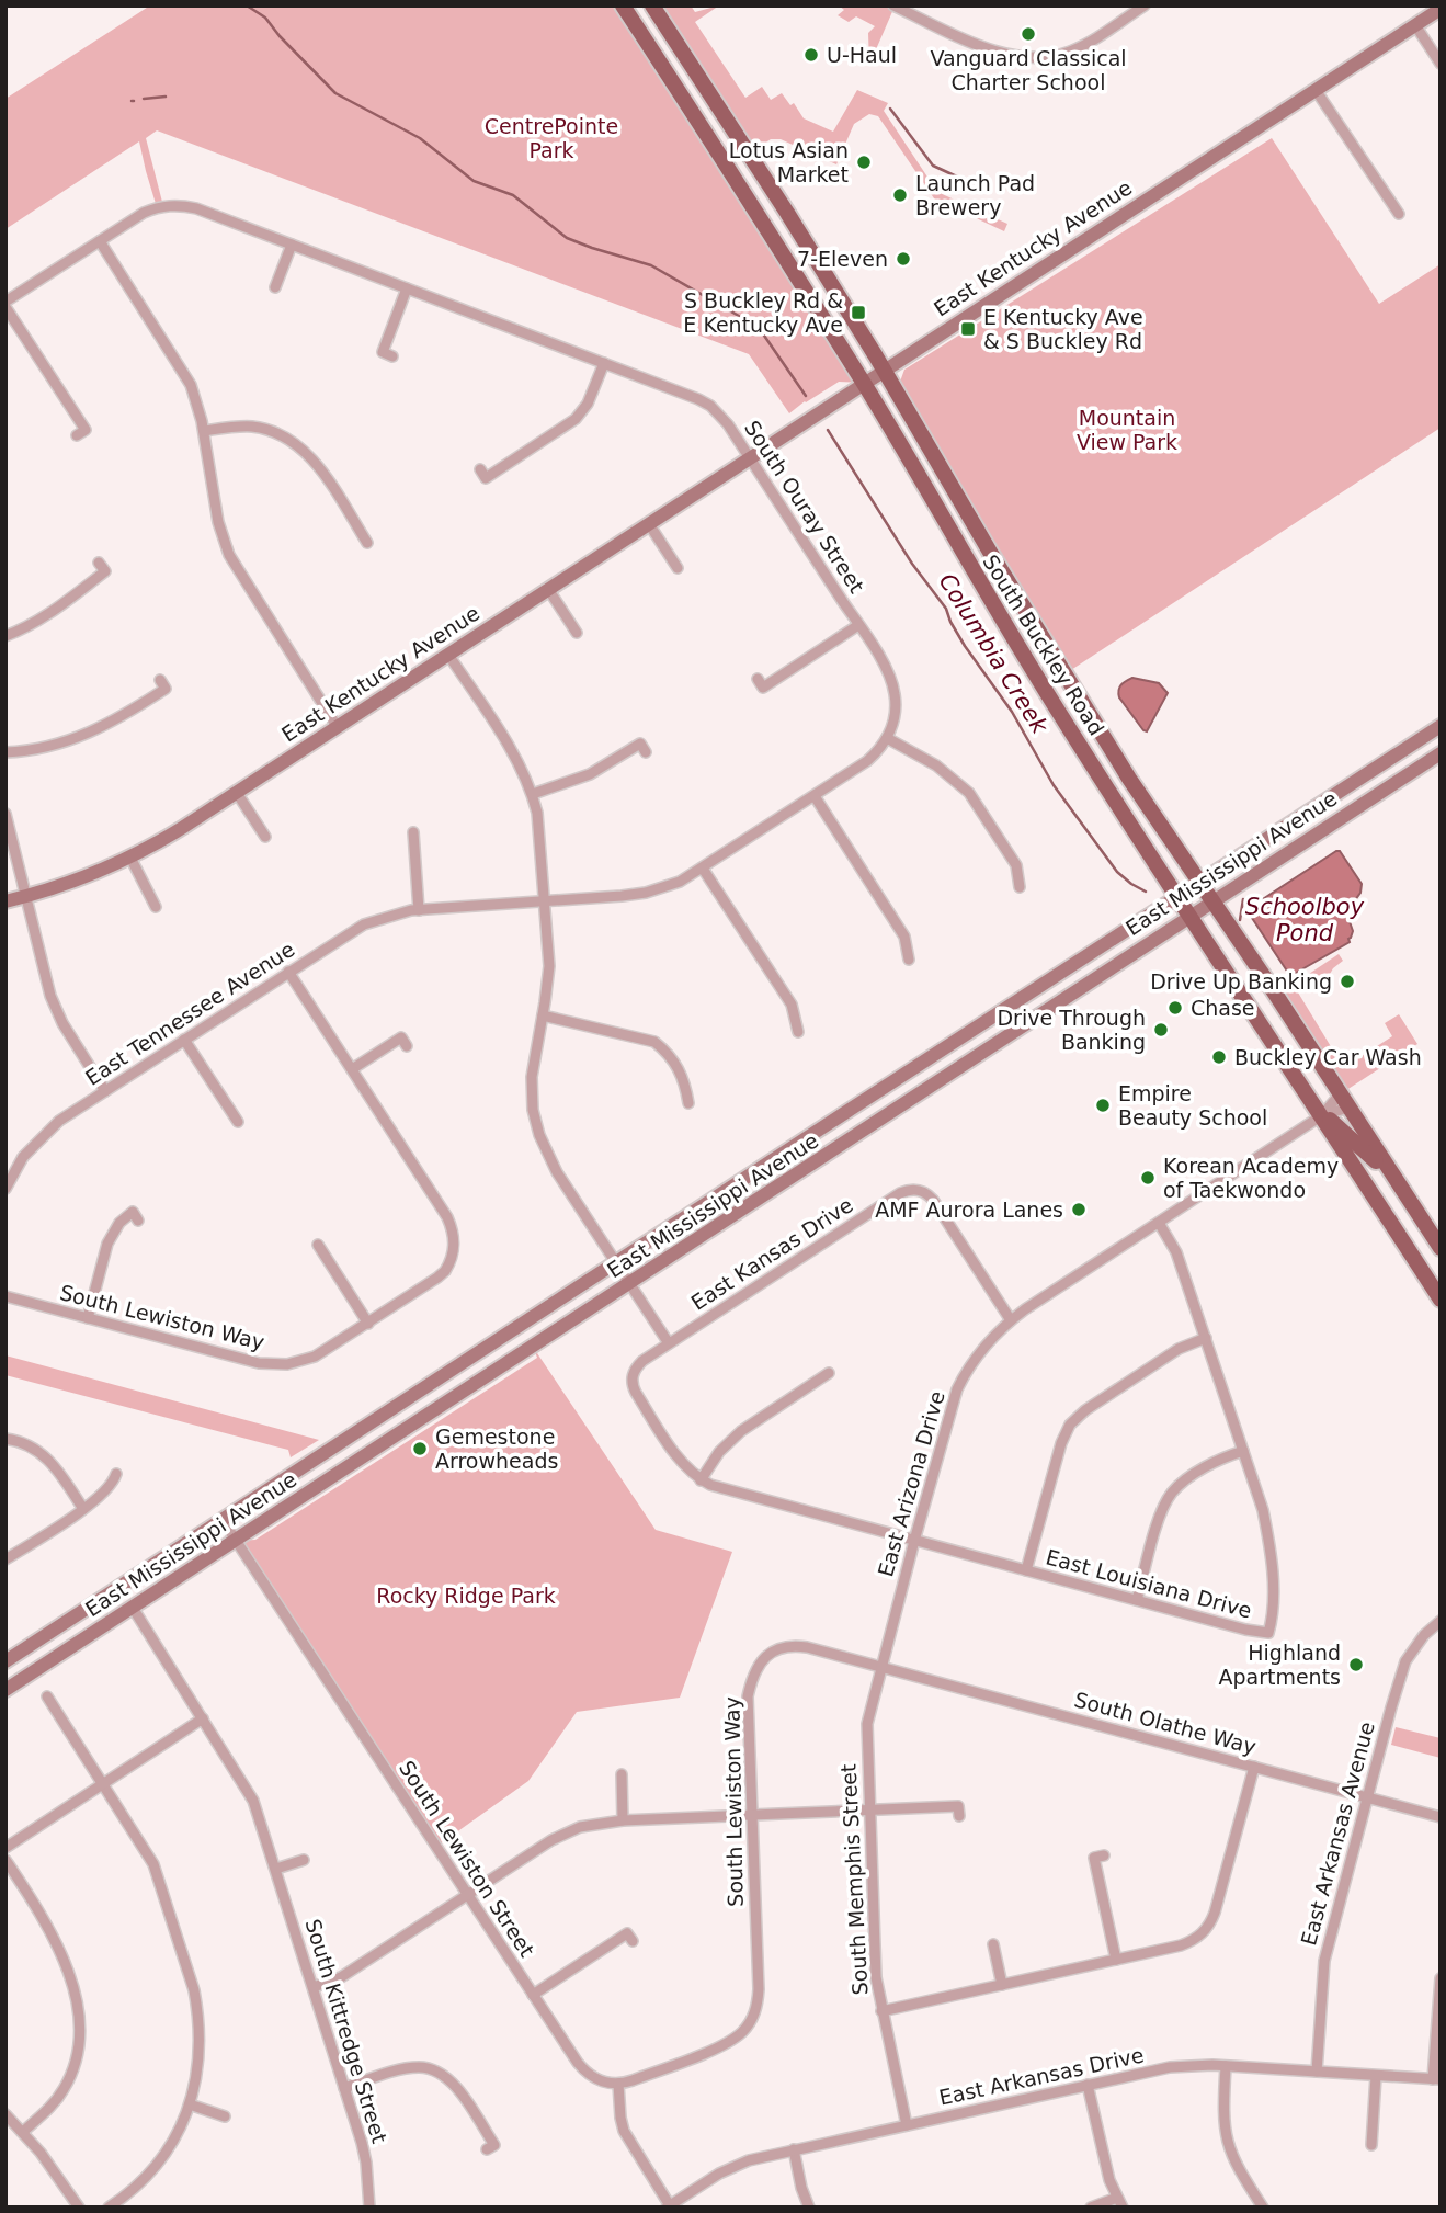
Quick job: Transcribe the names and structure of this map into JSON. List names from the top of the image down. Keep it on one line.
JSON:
{"streets":{"main road":["East Kentucky Avenue","South Buckley Road","East Mississippi Avenue"],"street":["South Ouray Street","East Tennessee Avenue","East Kansas Drive","South Lewiston Way","East Arizona Drive","East Louisiana Drive","South Olathe Way","East Arkansas Avenue","South Lewiston Street","South Memphis Street","South Kittredge Street","East Arkansas Drive"]},"crossings":[["East Kentucky Avenue","South Ouray Street"],["East Kentucky Avenue","South Buckley Road"],["South Ouray Street","East Tennessee Avenue"],["South Buckley Road","East Mississippi Avenue"],["South Buckley Road","East Arizona Drive"],["East Mississippi Avenue","South Lewiston Street"],["East Mississippi Avenue","South Kittredge Street"],["East Kansas Drive","East Arizona Drive"],["South Lewiston Way","South Olathe Way"],["South Lewiston Way","South Lewiston Street"],["South Lewiston Way","South Memphis Street"],["East Arizona Drive","East Louisiana Drive"],["East Arizona Drive","South Memphis Street"],["South Olathe Way","East Arkansas Avenue"],["South Olathe Way","South Memphis Street"],["East Arkansas Avenue","East Arkansas Drive"],["South Memphis Street","East Arkansas Drive"]],"water":["Columbia Creek","Schoolboy Pond"],"parks":["CentrePointe Park","Mountain View Park","Rocky Ridge Park"],"places":{"other":["Vanguard Classical Charter School","U-Haul","Lotus Asian Market","Launch Pad Brewery","7-Eleven","Drive Up Banking","Chase","Drive Through Banking","Buckley Car Wash","Empire Beauty School","Korean Academy of Taekwondo","AMF Aurora Lanes","Gemestone Arrowheads","Highland Apartments"],"transit":["S Buckley Rd & E Kentucky Ave","E Kentucky Ave & S Buckley Rd"]}}
